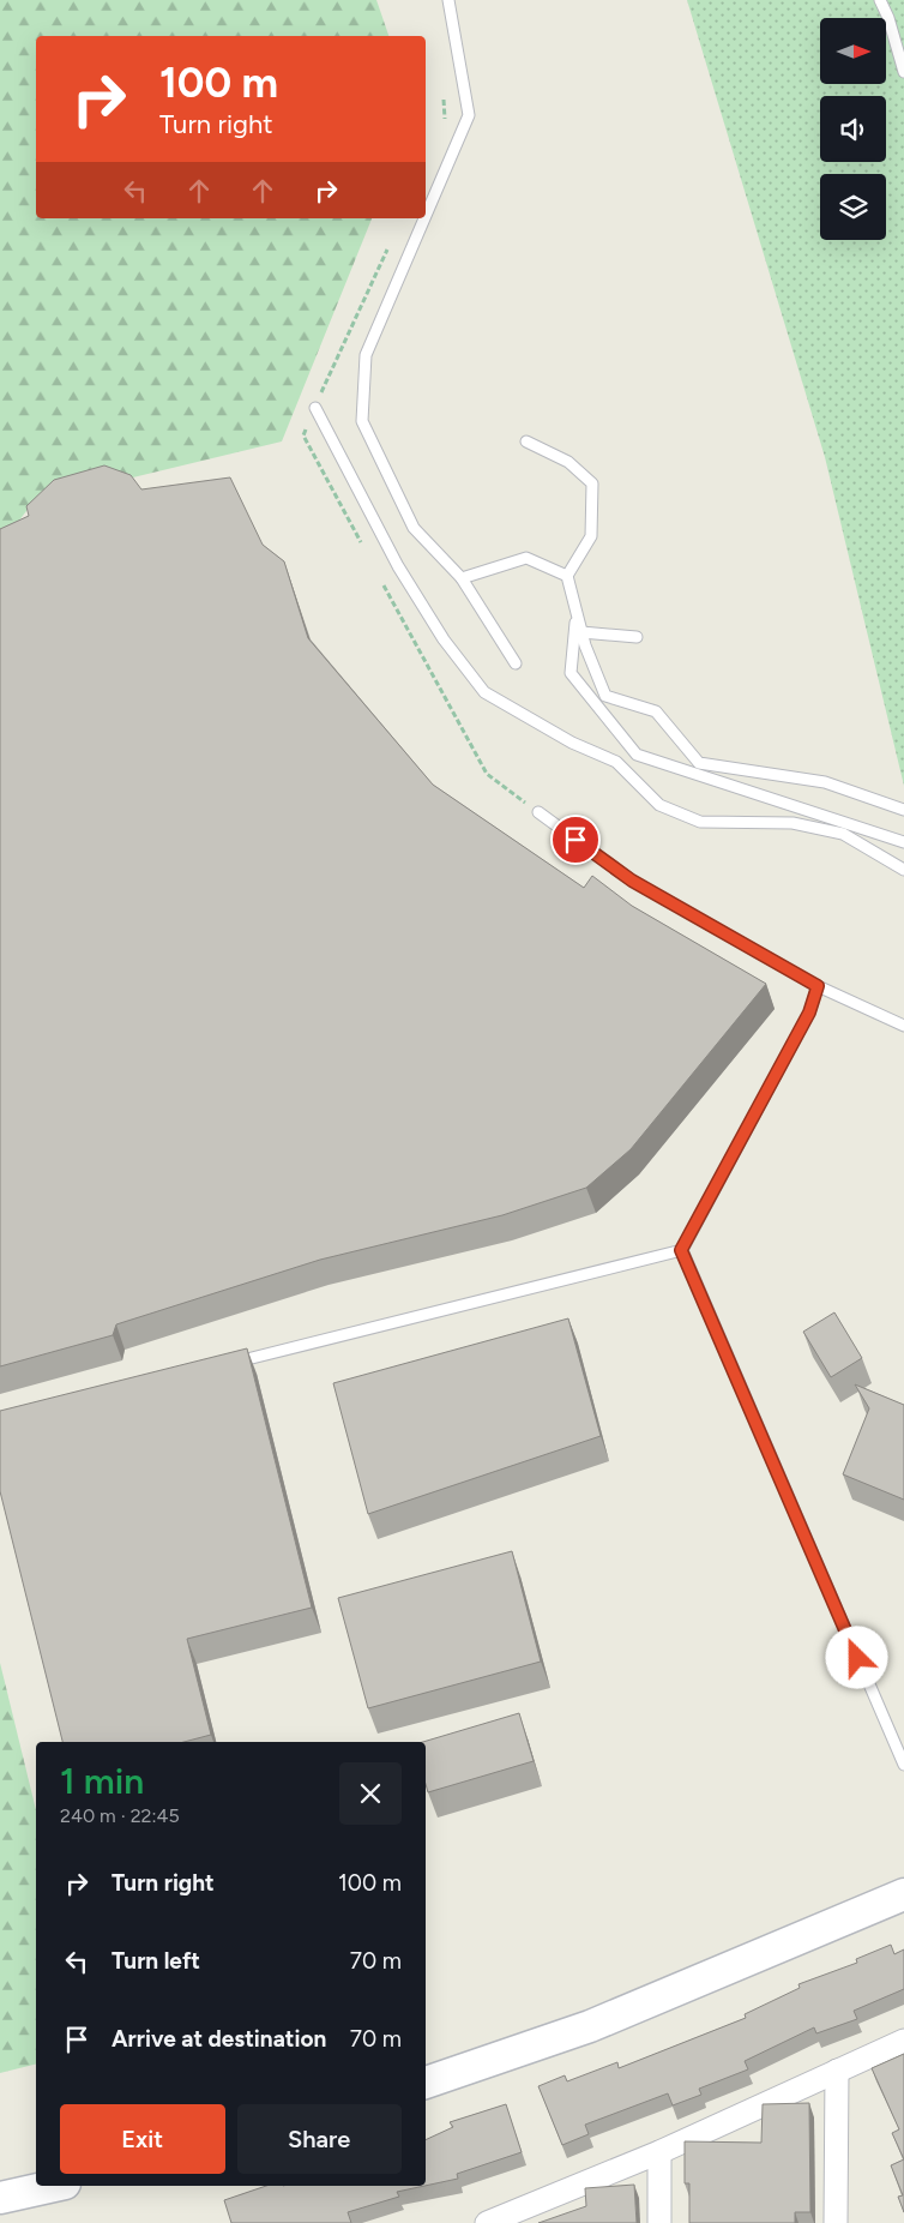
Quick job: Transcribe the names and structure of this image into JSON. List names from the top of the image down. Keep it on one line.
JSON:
{"north":"right","page":{"turn":["100 m","Turn right"],"heading":["1 min","240 m · 22:45"],"list":[{"name":"Turn right","value":"100 m"},{"name":"Turn left","value":"70 m"},{"name":"Arrive at destination","value":"70 m"}],"buttons":["Exit","Share"]}}
